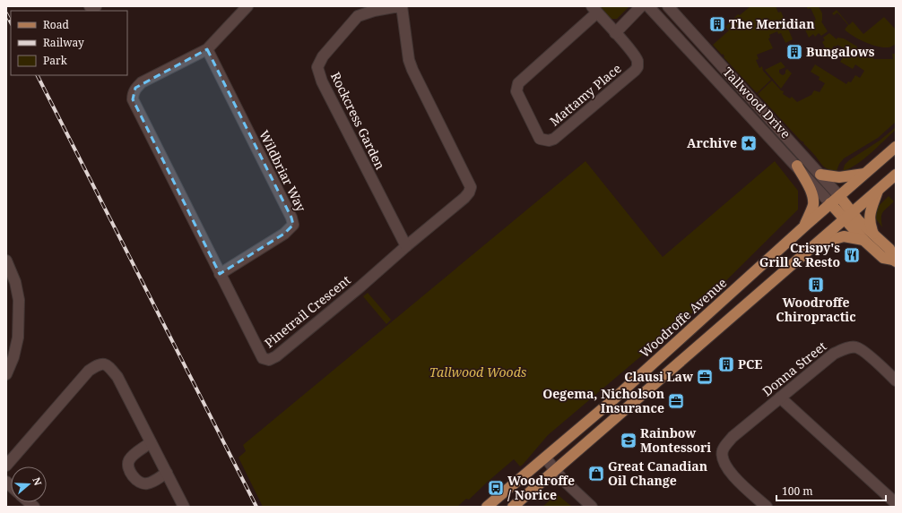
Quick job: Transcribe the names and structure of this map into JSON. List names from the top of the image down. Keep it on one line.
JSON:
{"streets":{"main road":["Tallwood Drive","Woodroffe Avenue"],"street":["Mattamy Place","Rockcress Garden","Wildbriar Way","Pinetrail Crescent","Donna Street"]},"crossings":[["Tallwood Drive","Woodroffe Avenue"],["Rockcress Garden","Pinetrail Crescent"],["Wildbriar Way","Pinetrail Crescent"]],"parks":["Tallwood Woods"],"places":{"building":["The Meridian","Bungalows","Woodroffe Chiropractic","PCE"],"place":["Archive"],"restaurant":["Crispy's Grill & Resto"],"office":["Clausi Law","Oegema, Nicholson Insurance"],"school or university":["Rainbow Montessori"],"shop":["Great Canadian Oil Change"],"bus stop":["Woodroffe / Norice"]},"legend":["Road","Railway","Park"],"scale_bar":"100 m","north":"right"}
